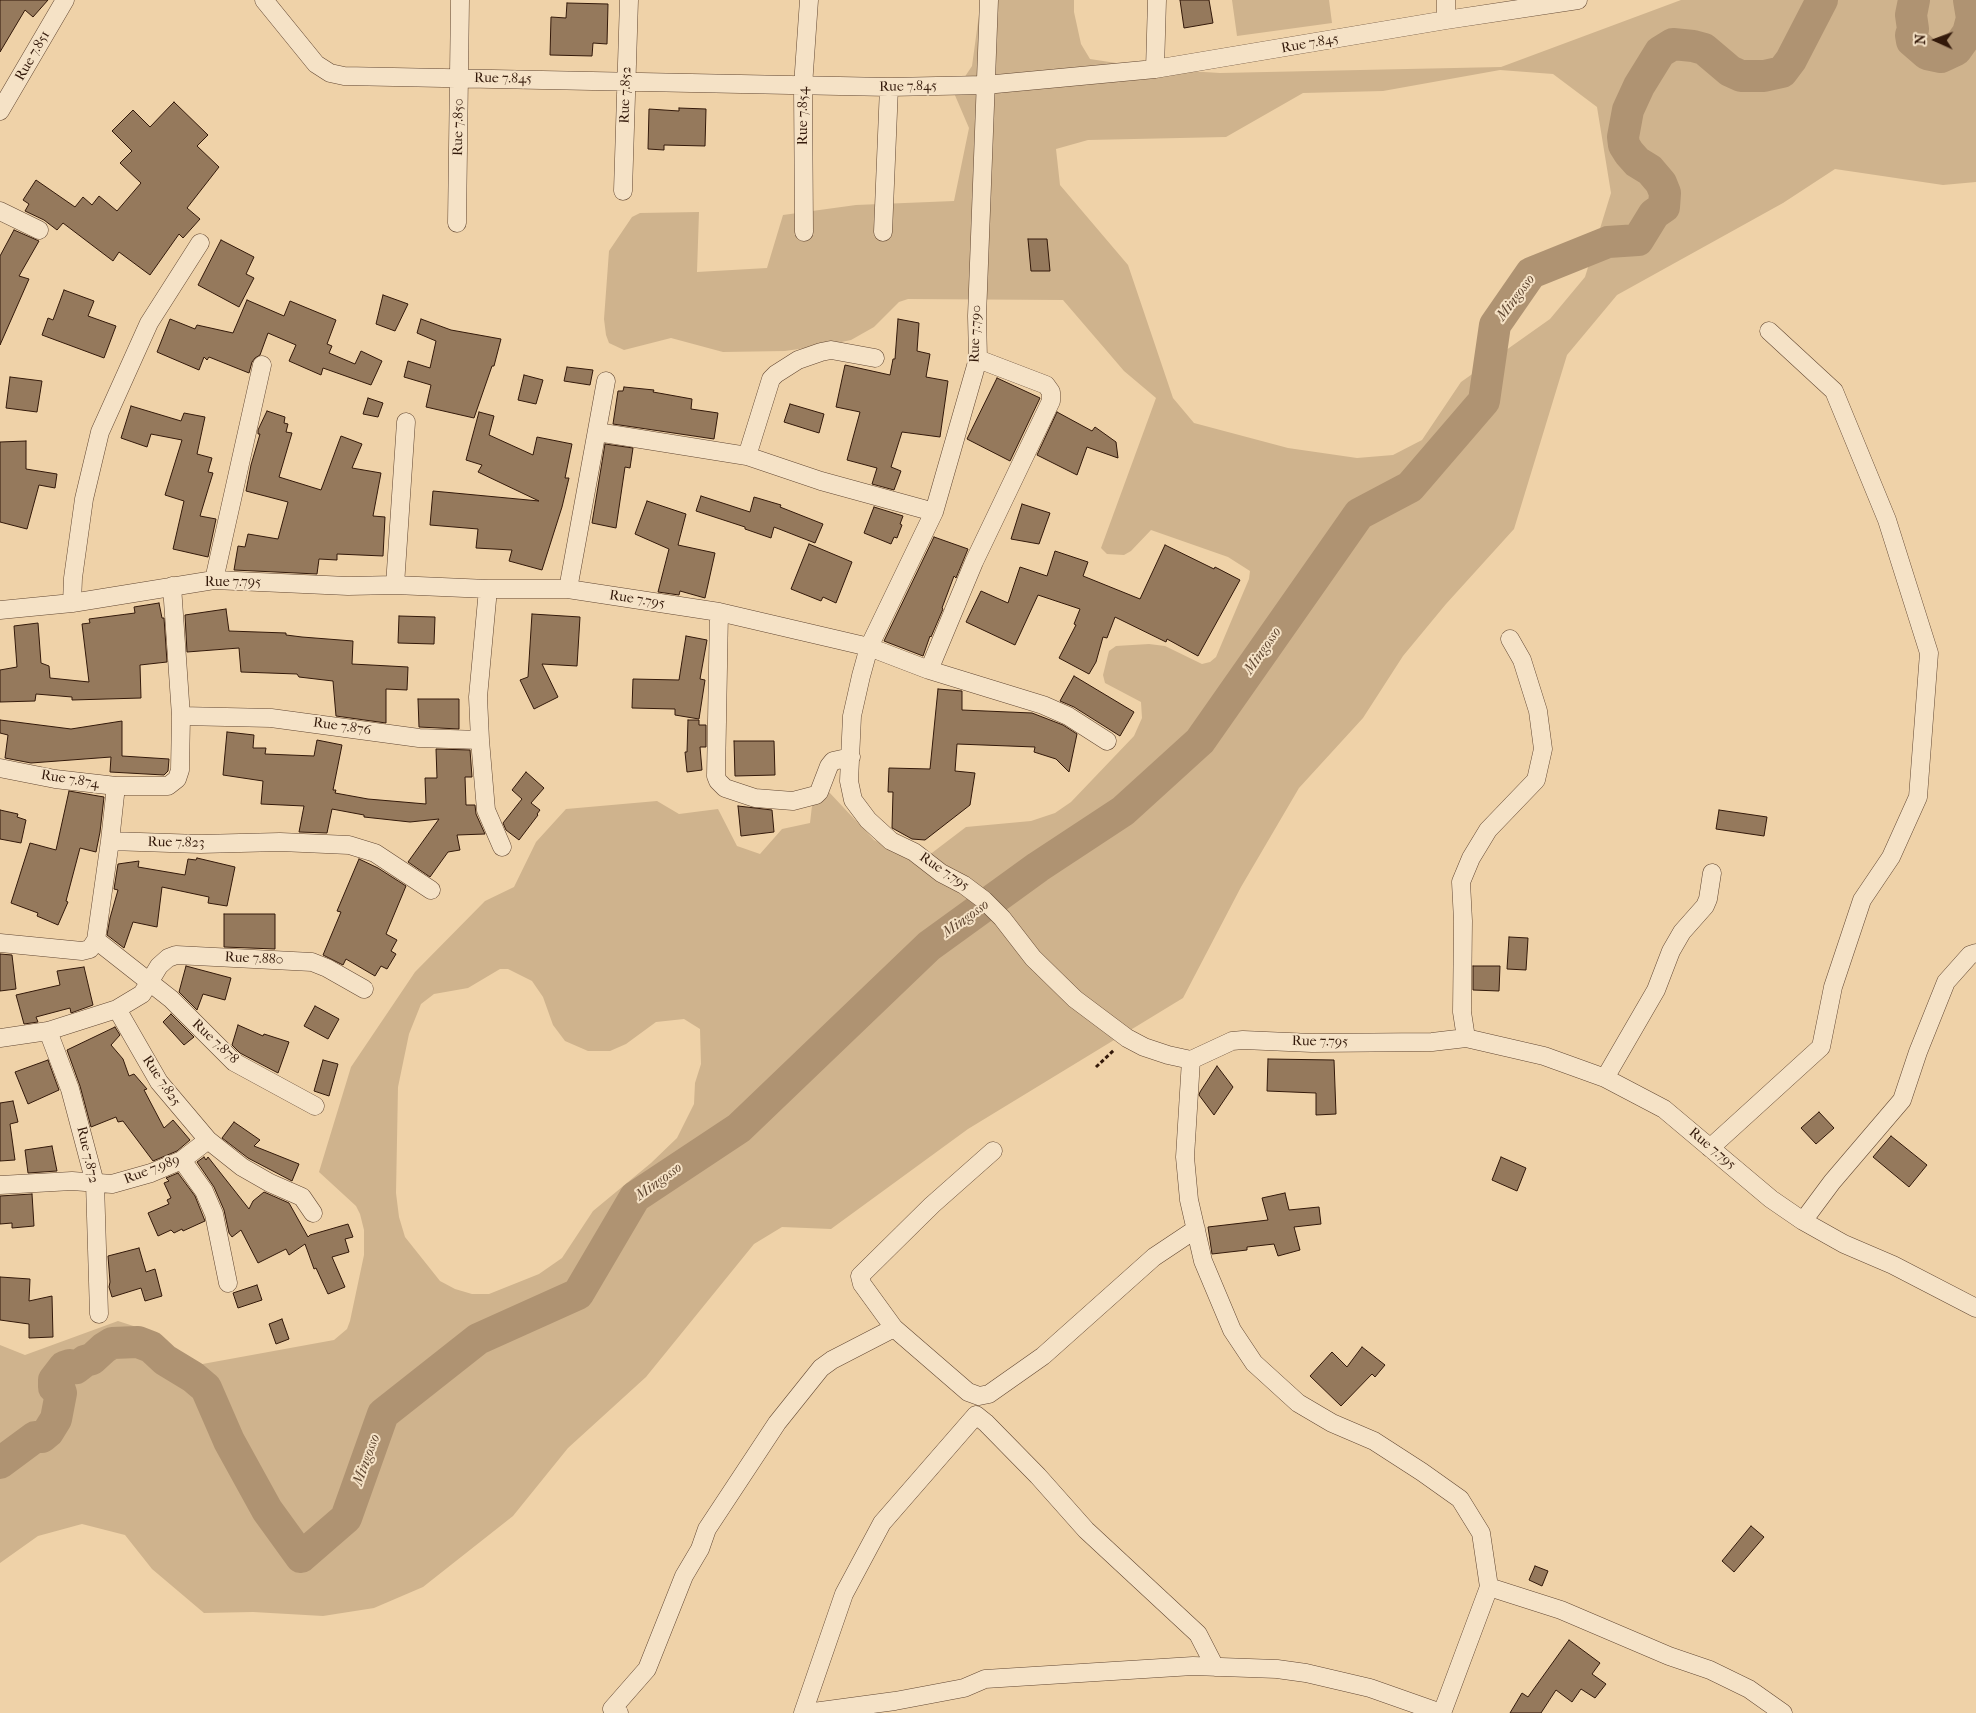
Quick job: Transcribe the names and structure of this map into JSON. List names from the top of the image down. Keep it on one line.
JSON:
{"streets":{"street":["Rue 7.845","Rue 7.851","Rue 7.852","Rue 7.854","Rue 7.850","Rue 7.790","Rue 7.795","Rue 7.876","Rue 7.874","Rue 7.823","Rue 7.880","Rue 7.878","Rue 7.825","Rue 7.872","Rue 7.989"]},"crossings":[["Rue 7.845","Rue 7.852"],["Rue 7.845","Rue 7.854"],["Rue 7.845","Rue 7.850"],["Rue 7.845","Rue 7.790"],["Rue 7.790","Rue 7.795"],["Rue 7.874","Rue 7.823"],["Rue 7.880","Rue 7.878"],["Rue 7.880","Rue 7.825"],["Rue 7.825","Rue 7.989"],["Rue 7.872","Rue 7.989"]],"water":["Mingosso"],"north":"left"}
